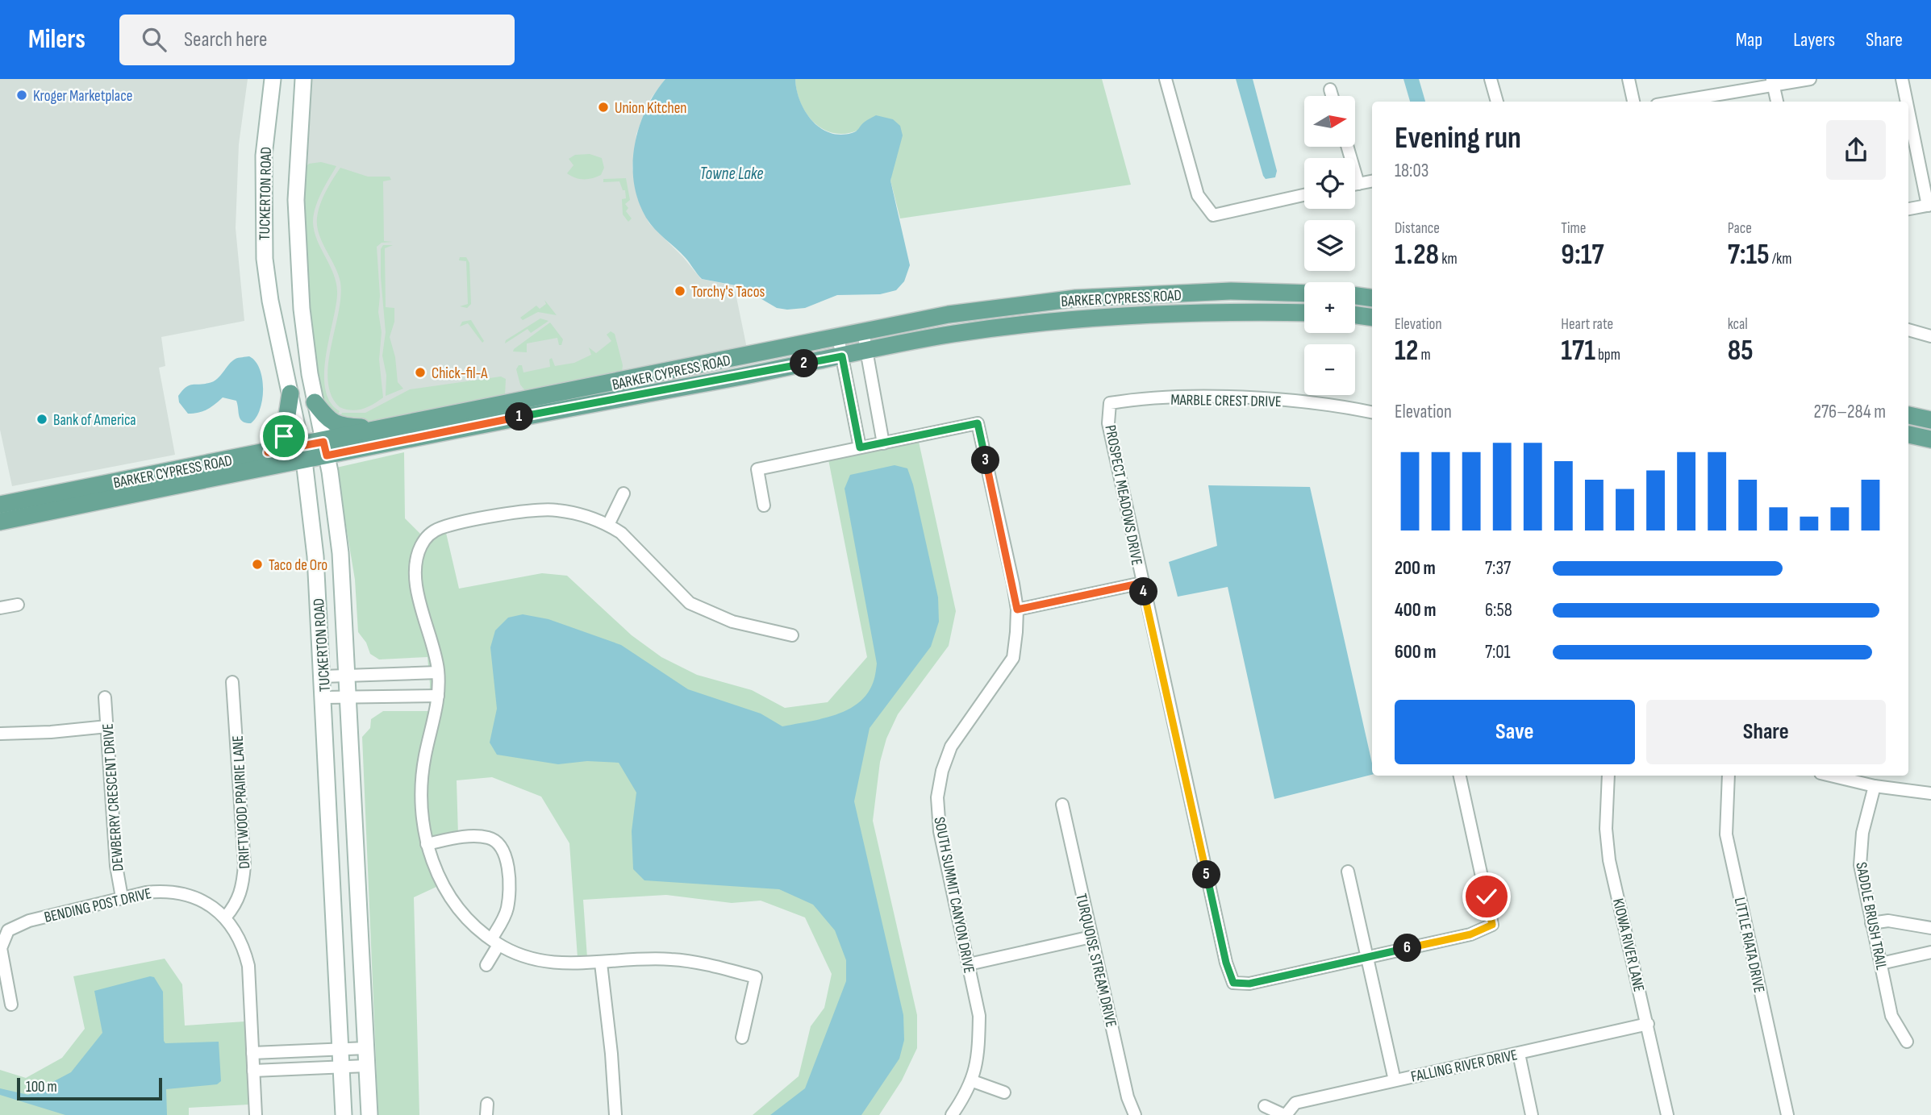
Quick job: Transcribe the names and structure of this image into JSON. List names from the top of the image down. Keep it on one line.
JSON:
{"streets":{"main road":["TUCKERTON ROAD","BARKER CYPRESS ROAD"],"street":["MARBLE CREST DRIVE","PROSPECT MEADOWS DRIVE","DEWBERRY CRESCENT DRIVE","DRIFTWOOD PRAIRIE LANE","SOUTH SUMMIT CANYON DRIVE","BENDING POST DRIVE","SADDLE BRUSH TRAIL","KIOWA RIVER LANE","LITTLE RIATA DRIVE","TURQUOISE STREAM DRIVE","FALLING RIVER DRIVE"]},"crossings":[["TUCKERTON ROAD","BARKER CYPRESS ROAD"],["MARBLE CREST DRIVE","PROSPECT MEADOWS DRIVE"],["DEWBERRY CRESCENT DRIVE","BENDING POST DRIVE"],["DRIFTWOOD PRAIRIE LANE","BENDING POST DRIVE"],["KIOWA RIVER LANE","FALLING RIVER DRIVE"]],"water":["Towne Lake"],"places":["Kroger Marketplace","Union Kitchen","Torchy's Tacos","Chick-fil-A","Bank of America","Taco de Oro"],"scale_bar":"100 m","north":"right","page":{"header":"Milers","search":"Search here","nav":["Map","Layers","Share"],"map_buttons":["+","−"],"heading":["Evening run","18:03"],"stats":[["Distance","1.28 km"],["Time","9:17"],["Pace","7:15 /km"],["Elevation","12 m"],["Heart rate","171 bpm"],["kcal","85"]],"pins":["2","1","3","4","5","6"],"chart":["Elevation","276–284 m"],"list":[{"name":"200 m","note":"7:37"},{"name":"400 m","note":"6:58"},{"name":"600 m","note":"7:01"}],"buttons":["Save","Share"],"scale":"100 m"}}
